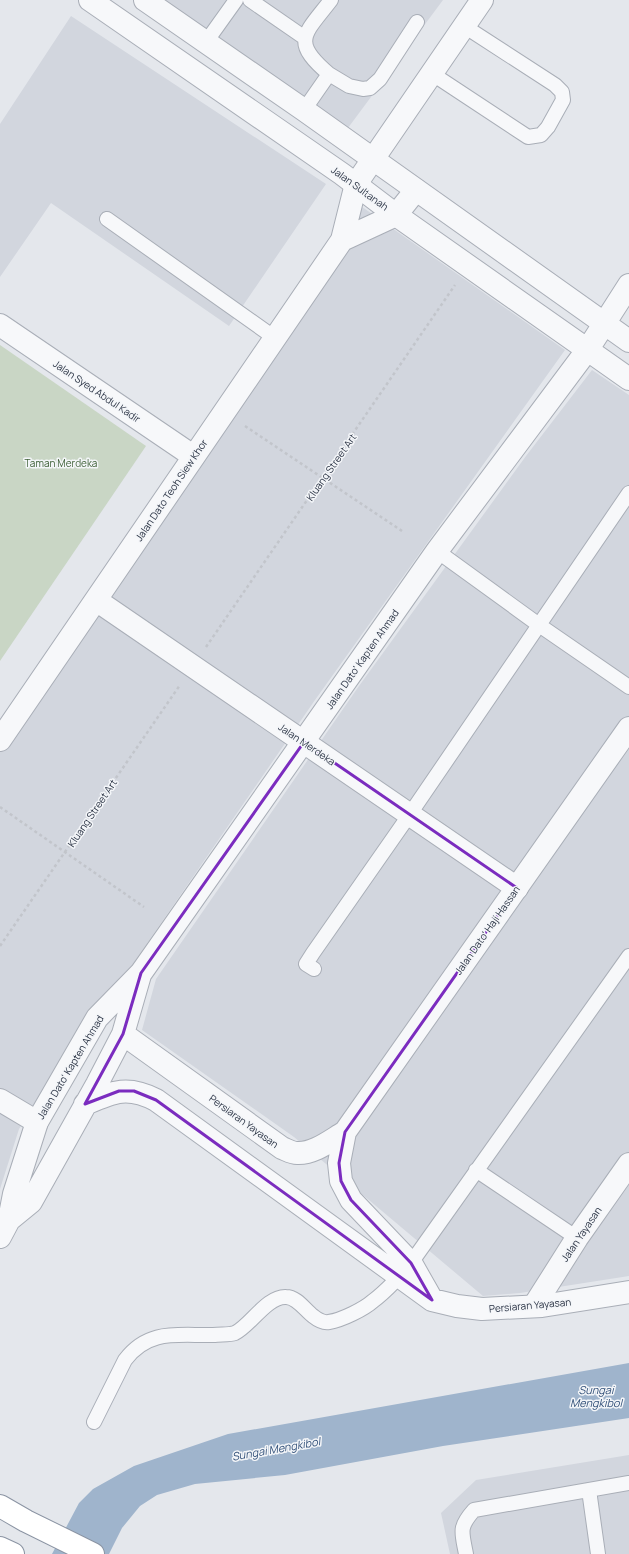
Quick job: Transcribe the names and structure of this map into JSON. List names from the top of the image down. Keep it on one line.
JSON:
{"streets":{"street":["Jalan Sultanah","Jalan Syed Abdul Kadir","Jalan Dato Teoh Siew Khor","Jalan Dato' Kapten Ahmad","Jalan Merdeka","Jalan Dato' Haji Hassan","Persiaran Yayasan","Jalan Yayasan"],"path":["Kluang Street Art"]},"crossings":[["Jalan Sultanah","Jalan Dato' Kapten Ahmad"],["Jalan Syed Abdul Kadir","Jalan Dato Teoh Siew Khor"],["Jalan Dato Teoh Siew Khor","Jalan Merdeka"],["Jalan Dato' Kapten Ahmad","Jalan Merdeka"],["Jalan Dato' Kapten Ahmad","Persiaran Yayasan"],["Jalan Merdeka","Jalan Dato' Haji Hassan"],["Jalan Dato' Haji Hassan","Persiaran Yayasan"],["Persiaran Yayasan","Jalan Yayasan"]],"water":["Sungai Mengkibol"],"parks":["Taman Merdeka"]}
